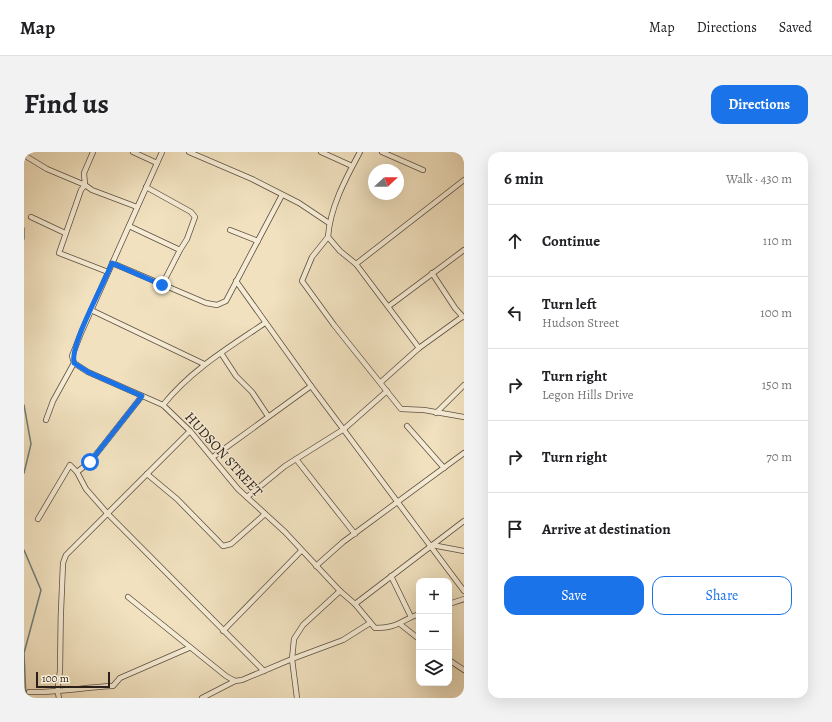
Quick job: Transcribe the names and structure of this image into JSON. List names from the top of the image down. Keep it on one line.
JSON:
{"streets":{"street":["HUDSON STREET"]},"scale_bar":"100 m","north":"right","page":{"header":"Map","nav":["Map","Directions","Saved"],"title":"Find us","buttons":["Directions",["Save","Share"]],"heading":["6 min","Walk · 430 m"],"list":[["Continue","110 m"],["Turn left","Hudson Street","100 m"],["Turn right","Legon Hills Drive","150 m"],["Turn right","70 m"],"Arrive at destination"],"map_buttons":["+","−"],"scale":"100 m"}}
